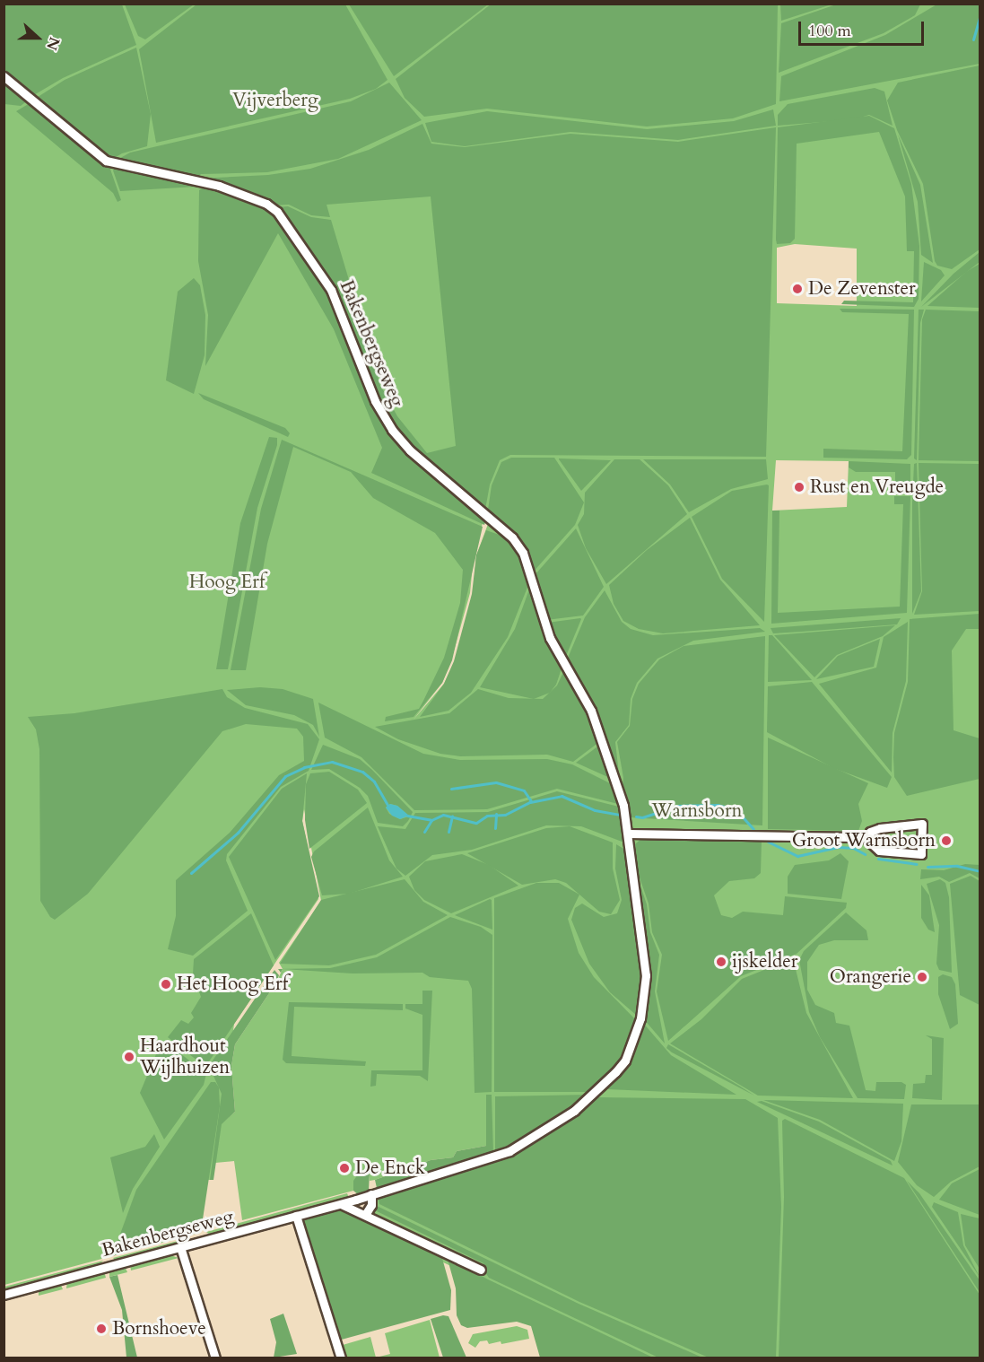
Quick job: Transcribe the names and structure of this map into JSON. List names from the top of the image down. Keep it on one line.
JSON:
{"streets":{"street":["Bakenbergseweg"]},"parks":["Vijverberg","Hoog Erf","Warnsborn"],"places":["De Zevenster","Rust en Vreugde","Groot Warnsborn","ijskelder","Orangerie","Het Hoog Erf","Haardhout Wijlhuizen","De Enck","Bornshoeve"],"scale_bar":"100 m","north":"right"}
